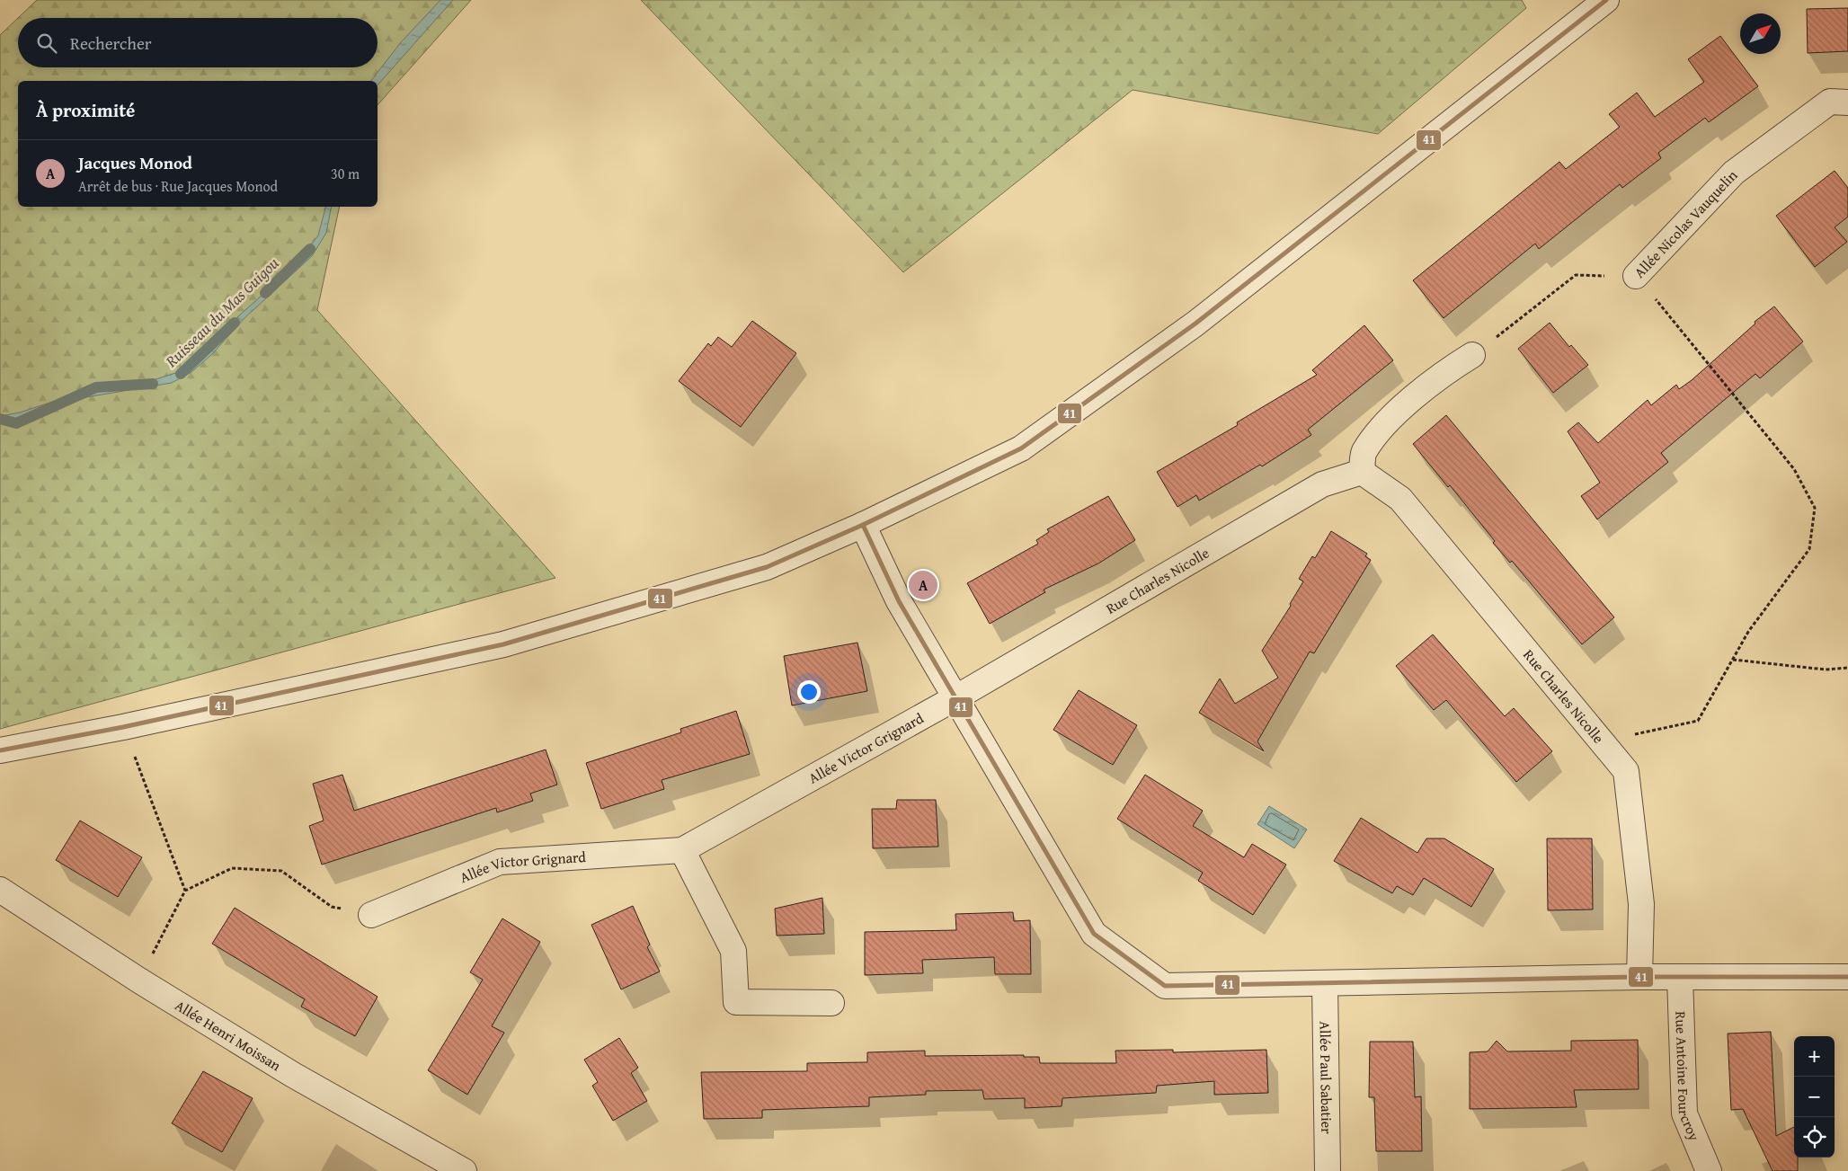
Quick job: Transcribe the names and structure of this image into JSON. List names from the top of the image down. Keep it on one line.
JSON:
{"streets":{"street":["Allée Nicolas Vauquelin","Rue Charles Nicolle","Allée Victor Grignard","Allée Henri Moissan","Rue Antoine Fourcroy","Allée Paul Sabatier"]},"crossings":[["Rue Charles Nicolle","Allée Victor Grignard"]],"water":["Ruisseau du Mas Guigou"],"lines":["transit line 41"],"north":"top right","page":{"search":"Rechercher","heading":"À proximité","list":[{"mark":"A","name":"Jacques Monod","note":"Arrêt de bus · Rue Jacques Monod","value":"30 m"}],"pins":"A","map_buttons":["+","−"]}}
